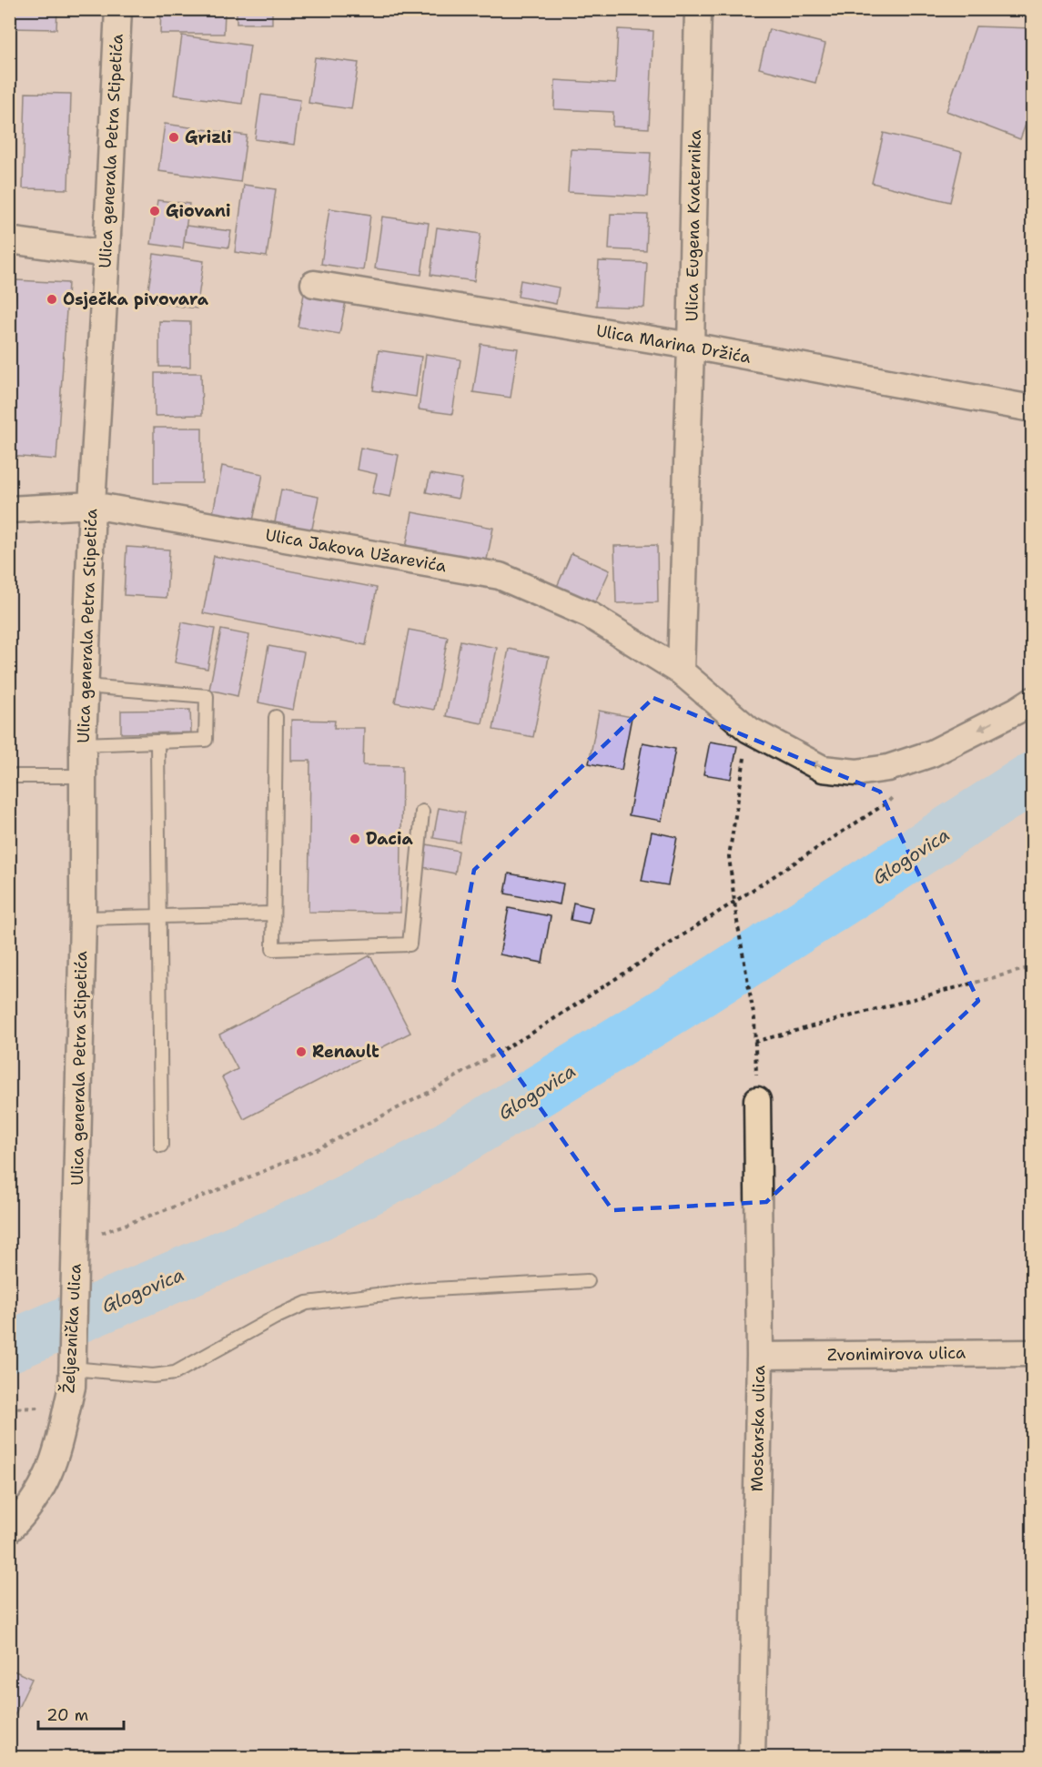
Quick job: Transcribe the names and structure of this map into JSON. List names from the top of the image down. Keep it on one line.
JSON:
{"streets":{"street":["Ulica generala Petra Stipetića","Ulica Eugena Kvaternika","Ulica Marina Držića","Ulica Jakova Užarevića","Željeznička ulica","Zvonimirova ulica","Mostarska ulica"]},"crossings":[["Ulica generala Petra Stipetića","Ulica Jakova Užarevića"],["Ulica generala Petra Stipetića","Željeznička ulica"],["Ulica Eugena Kvaternika","Ulica Marina Držića"],["Ulica Eugena Kvaternika","Ulica Jakova Užarevića"],["Zvonimirova ulica","Mostarska ulica"]],"water":["Glogovica"],"places":["Grizli","Giovani","Osječka pivovara","Dacia","Renault"],"scale_bar":"20 m"}
